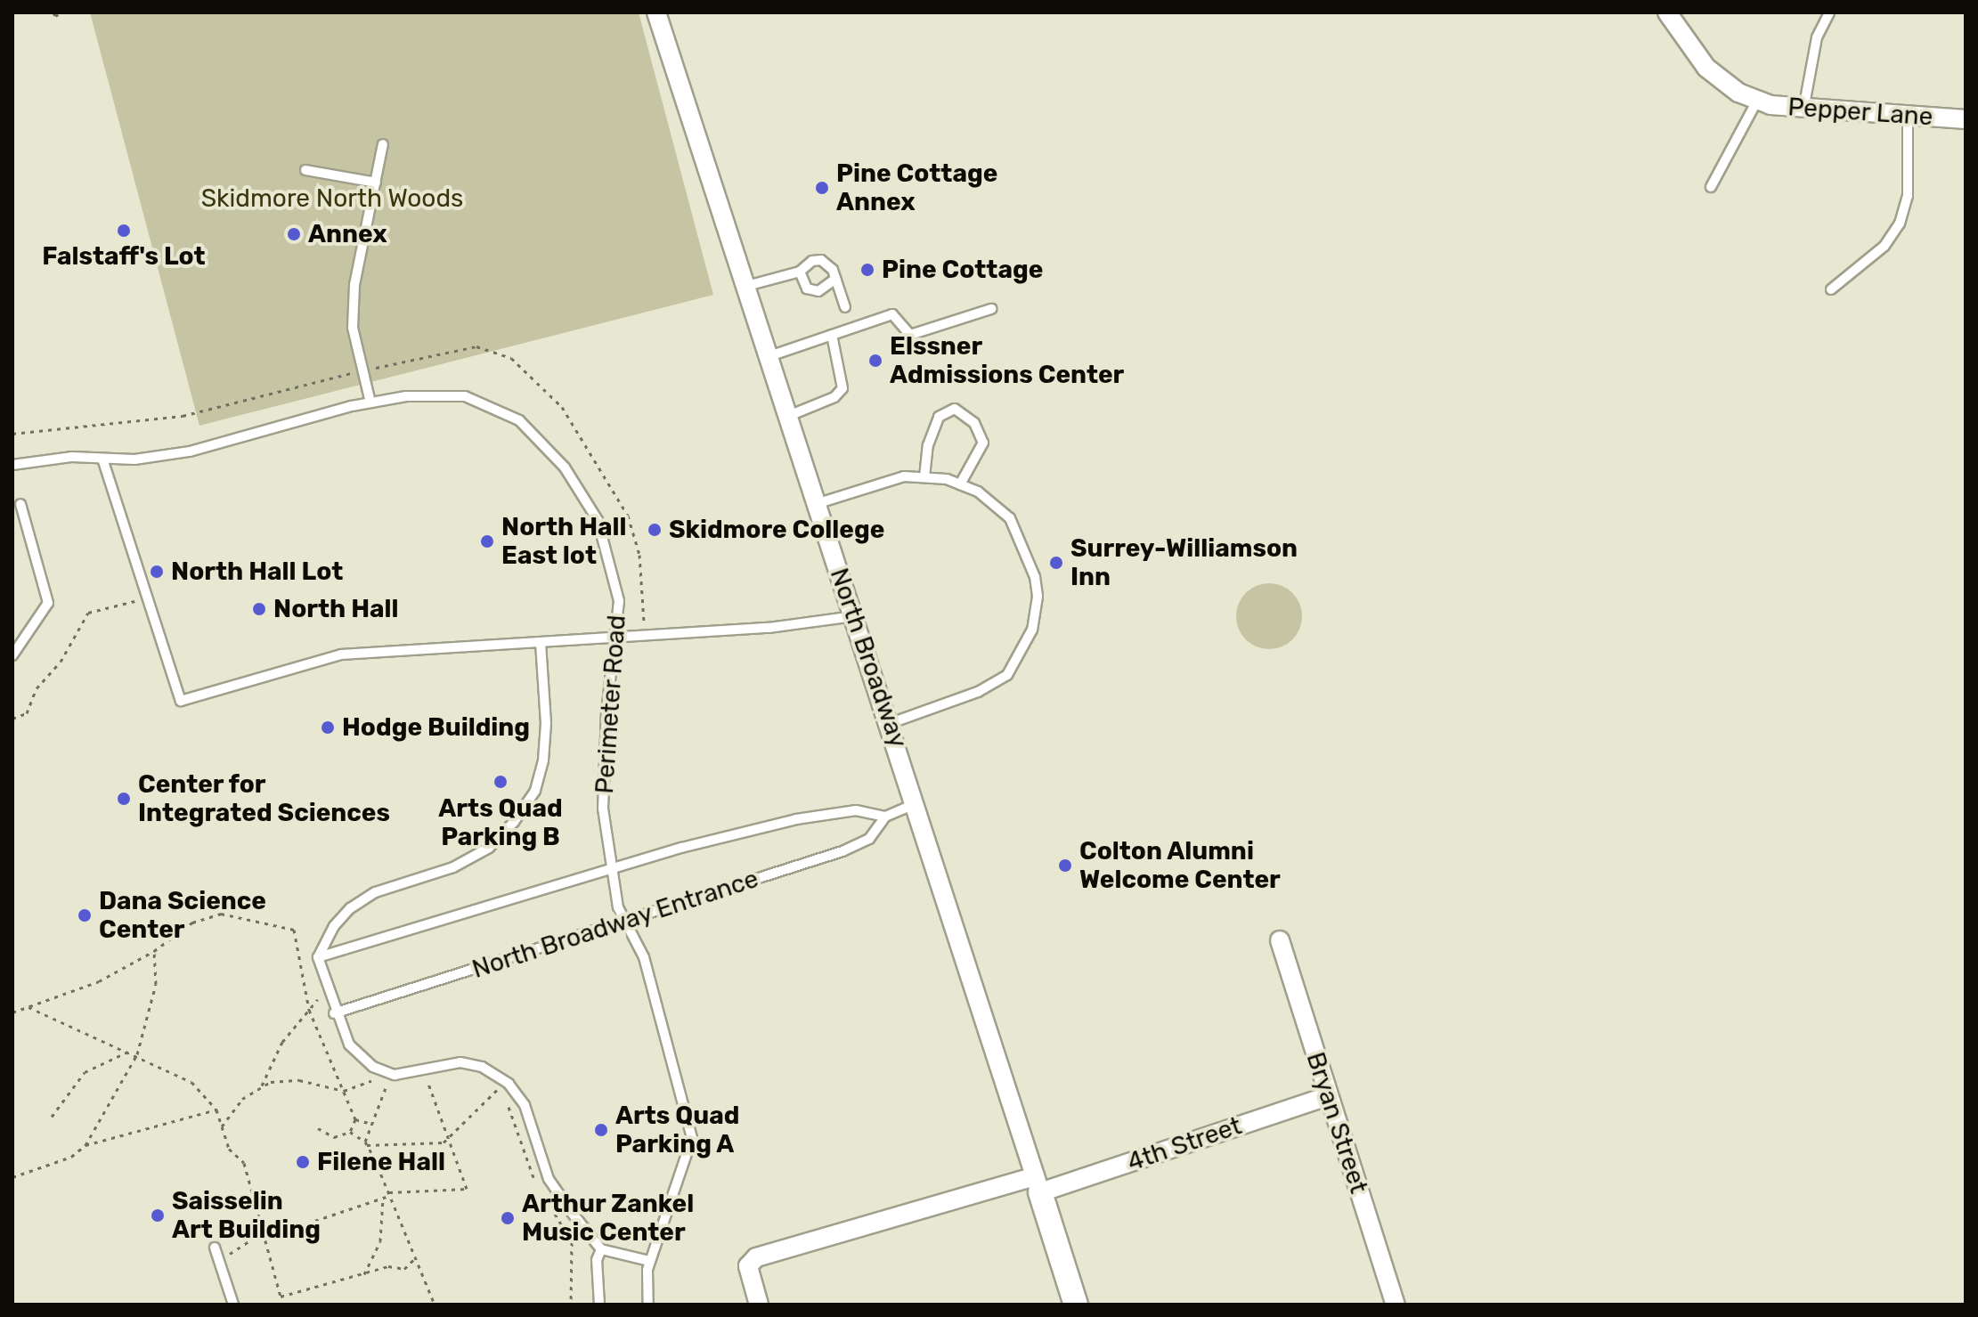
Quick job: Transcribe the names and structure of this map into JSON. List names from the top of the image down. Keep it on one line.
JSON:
{"streets":{"street":["Pepper Lane","North Broadway","Bryan Street","4th Street"],"lane":["Perimeter Road","North Broadway Entrance"]},"crossings":[["North Broadway","North Broadway Entrance"],["North Broadway","4th Street"],["Perimeter Road","North Broadway Entrance"],["Bryan Street","4th Street"]],"parks":["Skidmore North Woods"],"places":["Pine Cottage Annex","Falstaff's Lot","Annex","Pine Cottage","Elssner Admissions Center","Skidmore College","North Hall East lot","Surrey-Williamson Inn","North Hall Lot","North Hall","Hodge Building","Arts Quad Parking B","Center for Integrated Sciences","Colton Alumni Welcome Center","Dana Science Center","Arts Quad Parking A","Filene Hall","Saisselin Art Building","Arthur Zankel Music Center"]}
